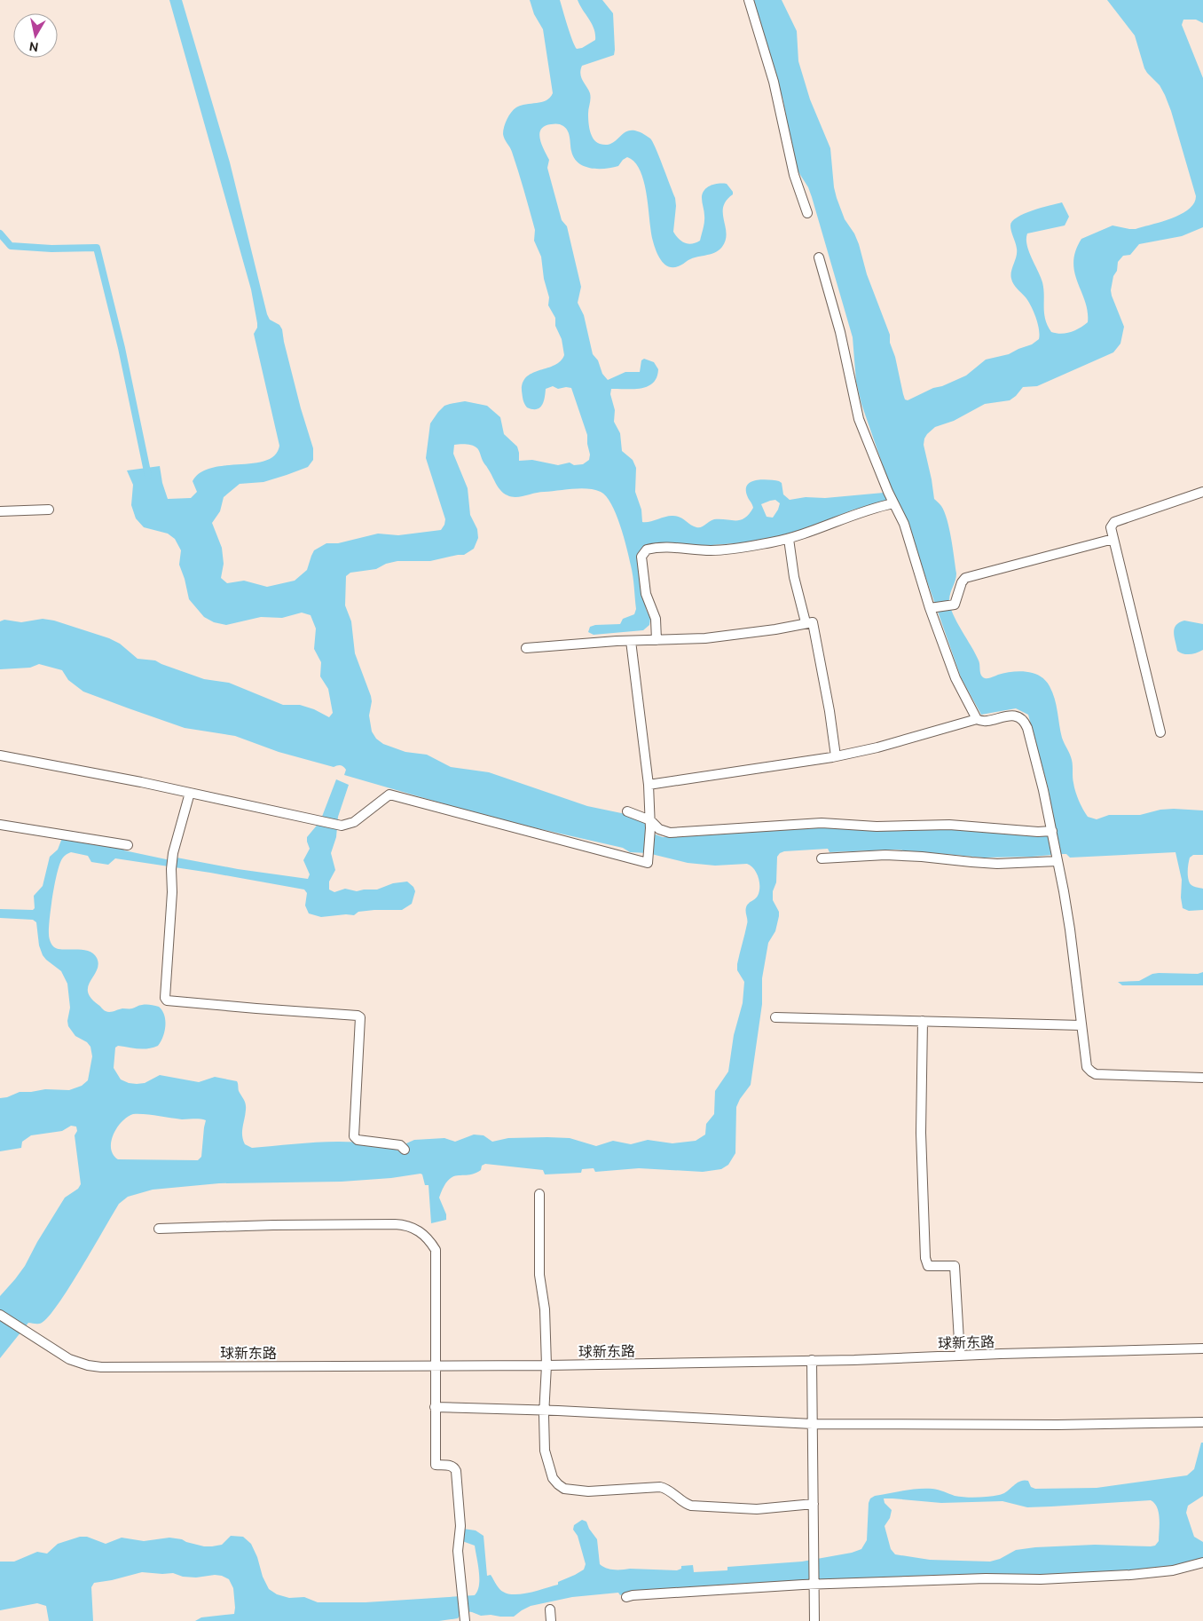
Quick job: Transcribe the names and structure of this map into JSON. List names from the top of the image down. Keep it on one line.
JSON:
{"streets":{"street":["球新东路"]},"north":"bottom"}
